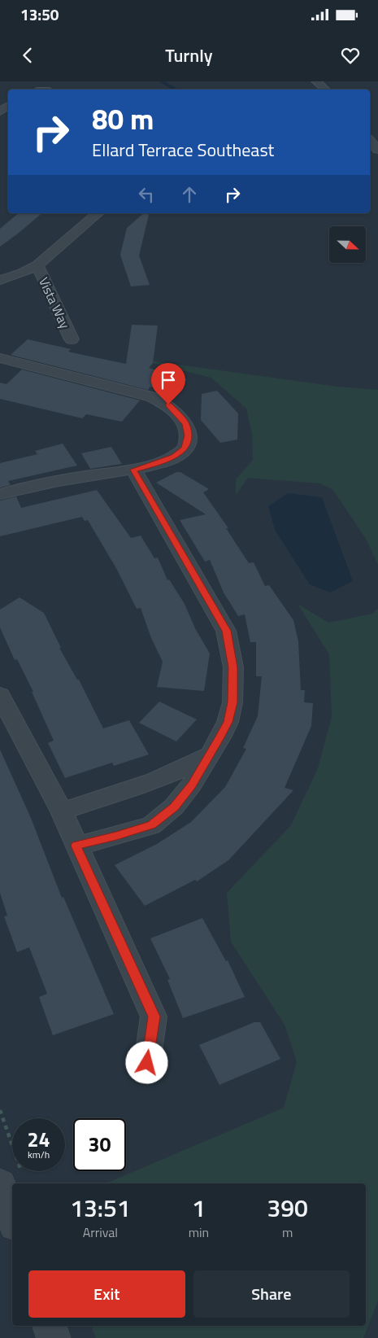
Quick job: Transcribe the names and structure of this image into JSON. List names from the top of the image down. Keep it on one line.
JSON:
{"streets":{"street":["Vista Way"]},"north":"right","page":{"status":"13:50","header":"Turnly","turn":["80 m","Ellard Terrace Southeast"],"speed":"24 km/h","limit":"30","eta":["13:51","Arrival","1","min","390","m"],"buttons":["Exit","Share"]}}
